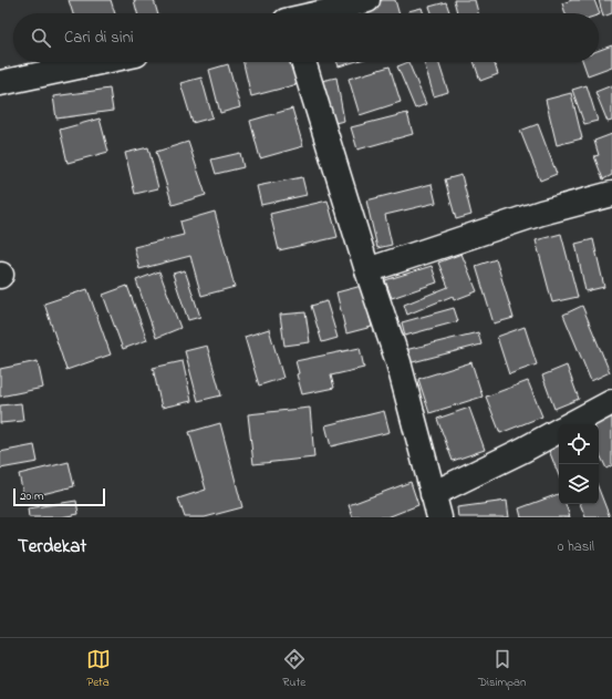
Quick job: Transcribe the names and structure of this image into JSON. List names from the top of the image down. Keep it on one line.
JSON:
{"scale_bar":"20 m","page":{"search":"Cari di sini","scale":"20 m","heading":["Terdekat","0 hasil"],"nav":["Peta","Rute","Disimpan"]}}
